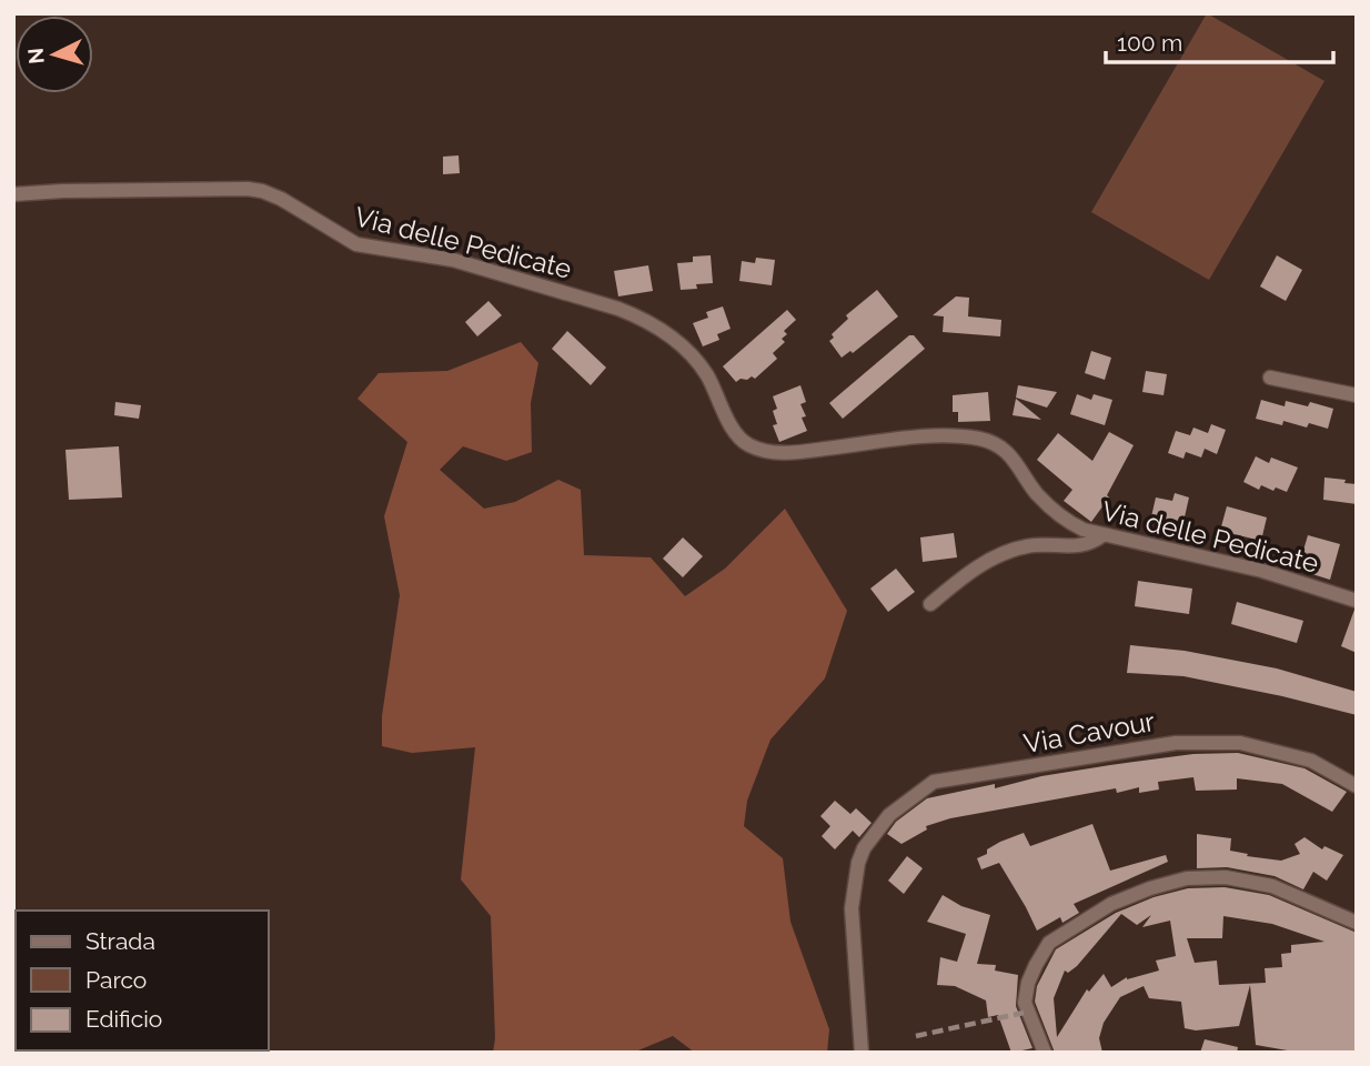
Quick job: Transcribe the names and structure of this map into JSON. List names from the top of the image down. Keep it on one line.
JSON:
{"streets":{"street":["Via delle Pedicate","Via Cavour"]},"legend":["Strada","Parco","Edificio"],"scale_bar":"100 m","north":"left"}
